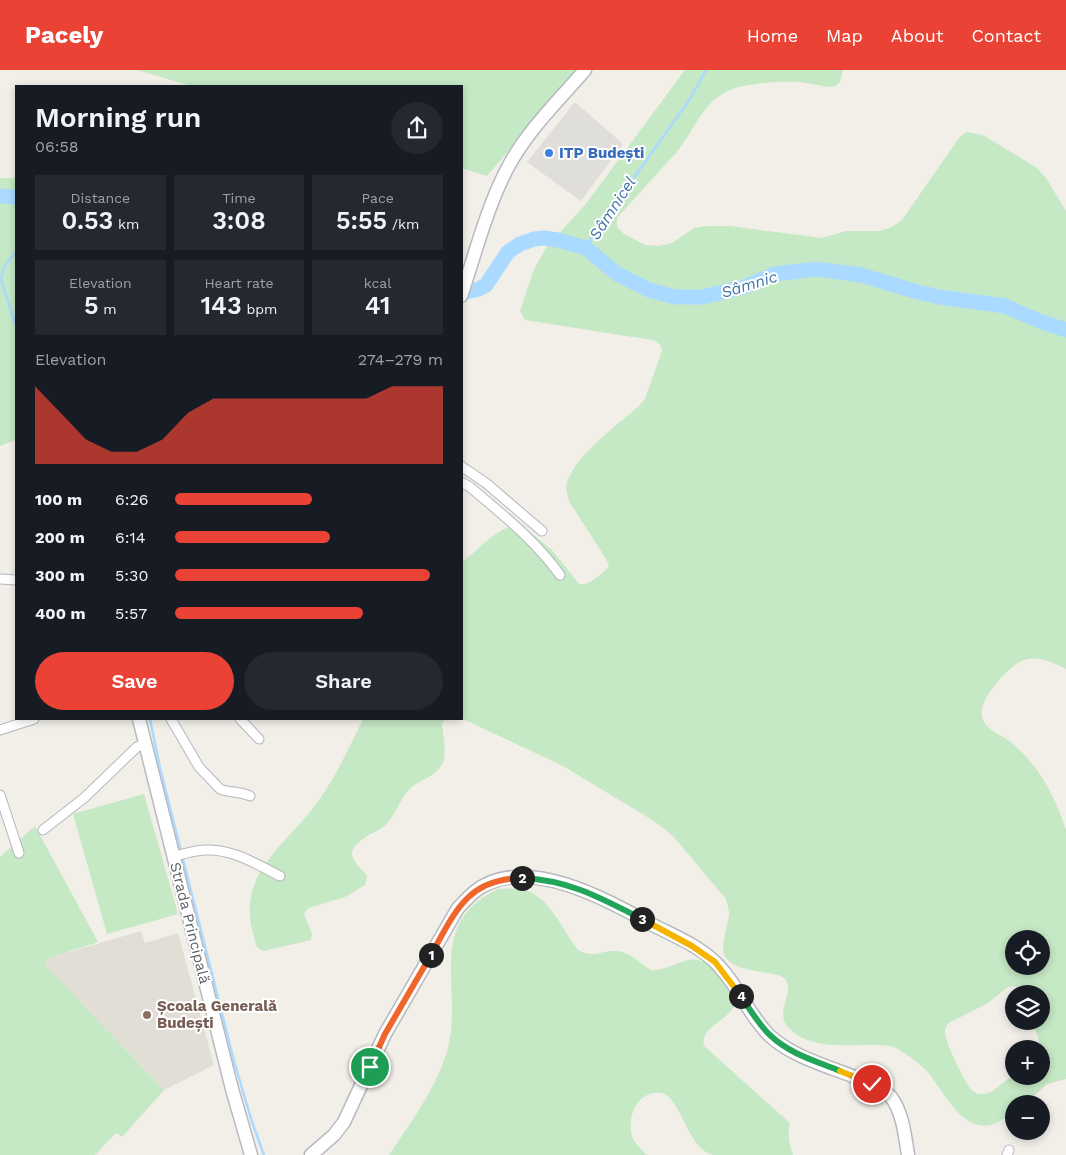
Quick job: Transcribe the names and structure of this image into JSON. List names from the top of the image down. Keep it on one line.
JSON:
{"streets":{"street":["Strada Principală"]},"water":["Sâmnicel","Sâmnic"],"places":["ITP Budești","Școala Generală Budești"],"page":{"header":"Pacely","nav":["Home","Map","About","Contact"],"heading":["Morning run","06:58"],"stats":[["Distance","0.53 km"],["Time","3:08"],["Pace","5:55 /km"],["Elevation","5 m"],["Heart rate","143 bpm"],["kcal","41"]],"chart":["Elevation","274–279 m"],"list":[{"name":"100 m","note":"6:26"},{"name":"200 m","note":"6:14"},{"name":"300 m","note":"5:30"},{"name":"400 m","note":"5:57"}],"buttons":["Save","Share"],"pins":["2","3","1","4"],"map_buttons":["+","−"]}}
